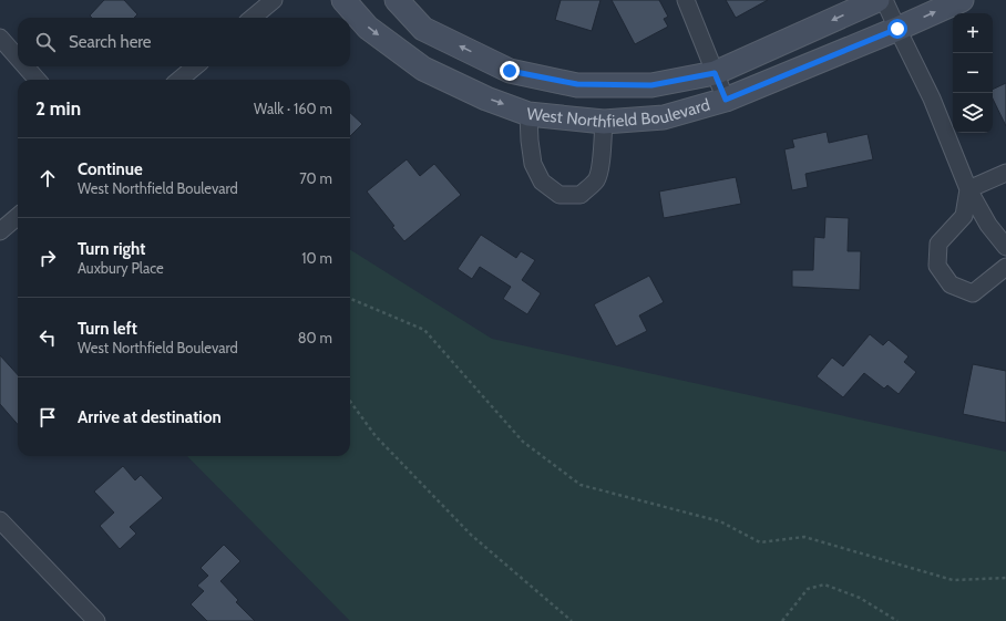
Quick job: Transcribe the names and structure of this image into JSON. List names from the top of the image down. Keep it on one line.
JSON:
{"streets":{"main road":["West Northfield Boulevard"]},"page":{"map_buttons":["+","−"],"search":"Search here","heading":["2 min","Walk · 160 m"],"list":[["Continue","West Northfield Boulevard","70 m"],["Turn right","Auxbury Place","10 m"],["Turn left","West Northfield Boulevard","80 m"],"Arrive at destination"]}}
